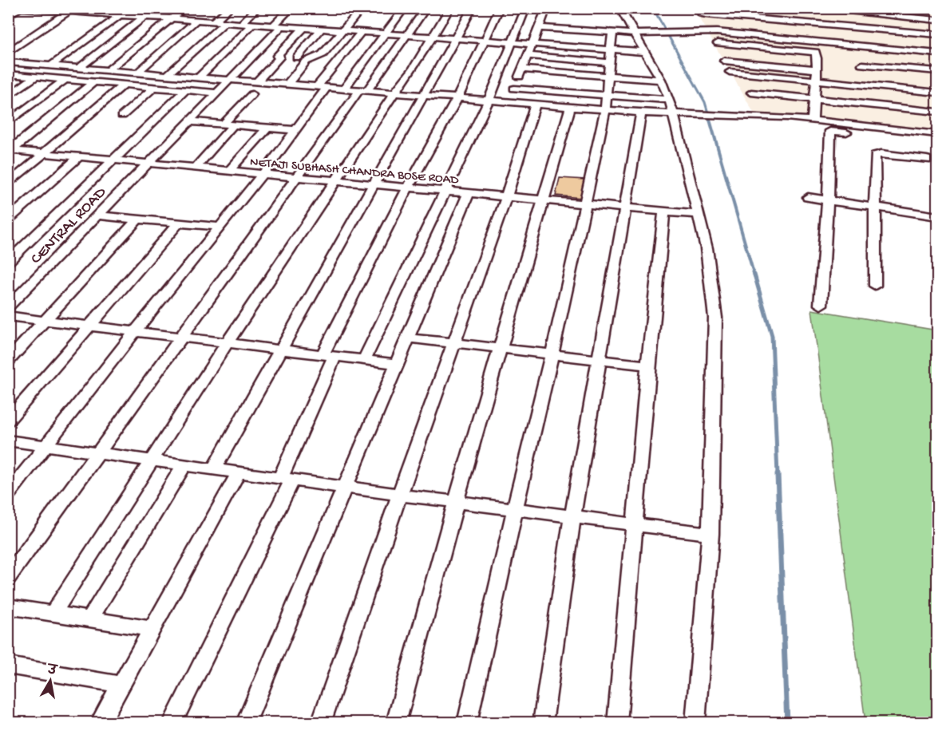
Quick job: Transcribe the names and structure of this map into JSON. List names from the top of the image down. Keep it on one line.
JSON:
{"streets":{"street":["NETAJI SUBHASH CHANDRA BOSE ROAD","CENTRAL ROAD"]},"crossings":[["NETAJI SUBHASH CHANDRA BOSE ROAD","CENTRAL ROAD"]],"north":"top"}
